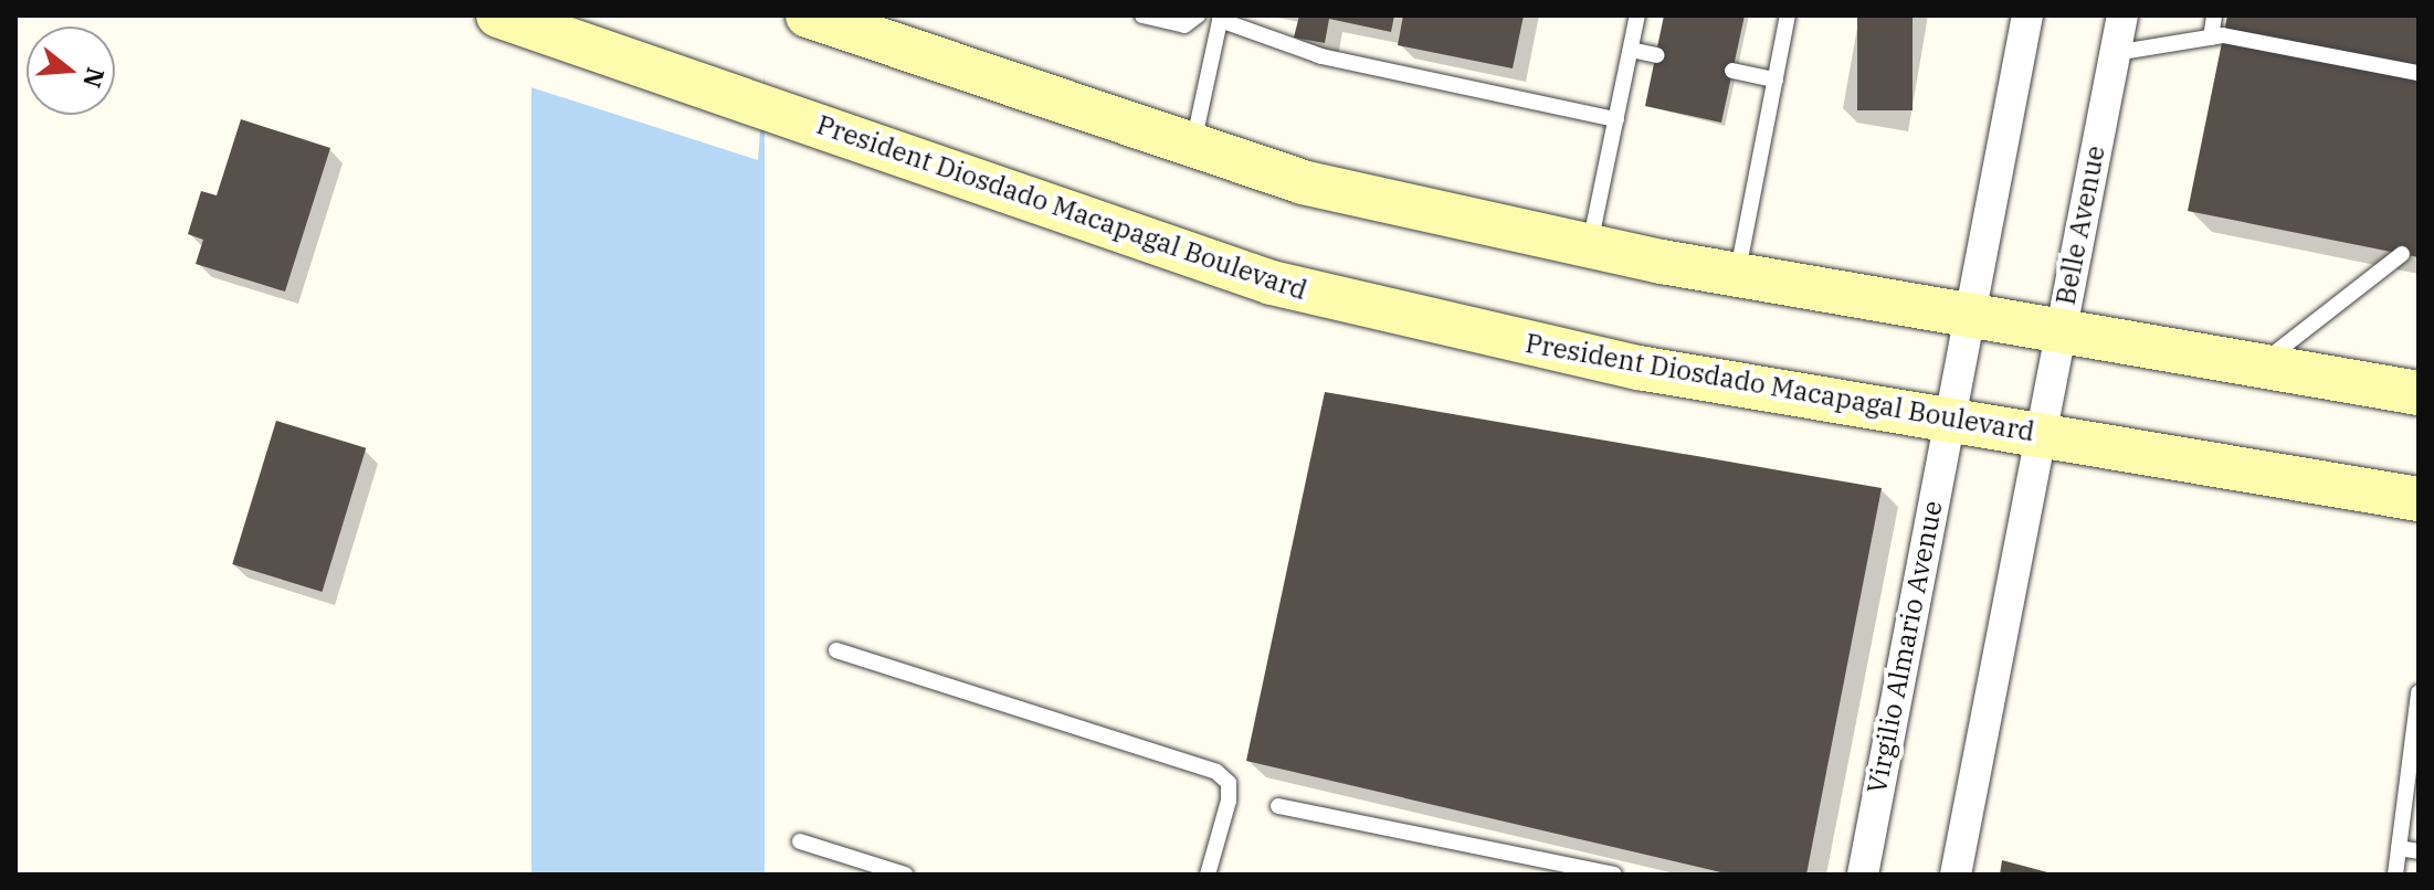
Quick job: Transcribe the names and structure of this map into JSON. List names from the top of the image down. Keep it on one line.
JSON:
{"streets":{"main road":["President Diosdado Macapagal Boulevard"],"street":["Belle Avenue","Virgilio Almario Avenue"]},"crossings":[["President Diosdado Macapagal Boulevard","Belle Avenue"],["President Diosdado Macapagal Boulevard","Virgilio Almario Avenue"]],"north":"right"}
